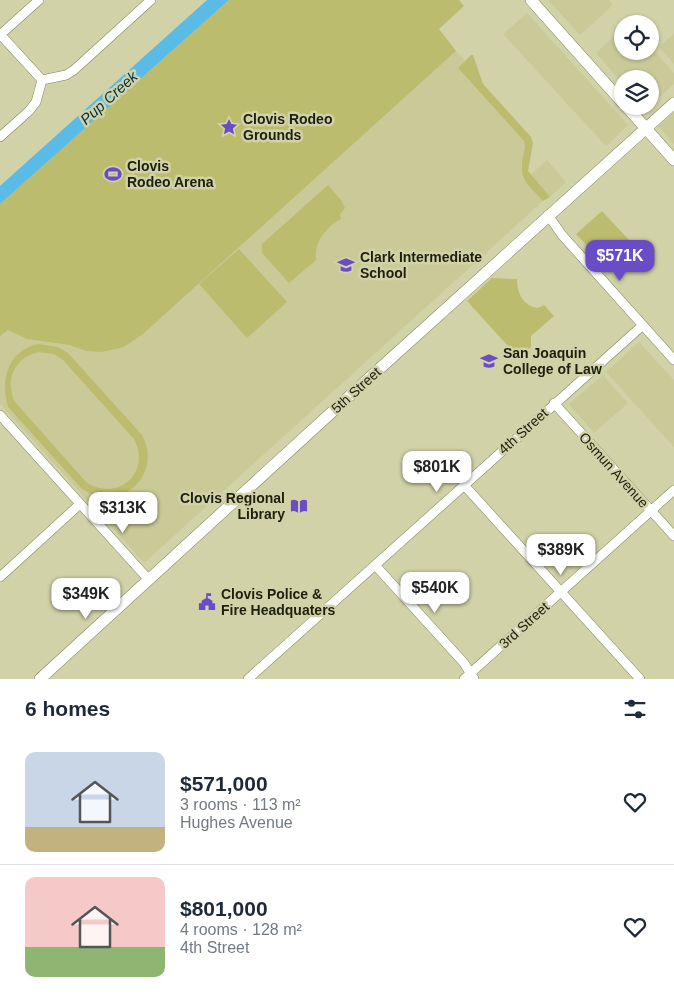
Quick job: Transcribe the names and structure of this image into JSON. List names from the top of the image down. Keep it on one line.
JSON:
{"streets":{"main road":["5th Street"],"street":["4th Street","Osmun Avenue","3rd Street"]},"crossings":[["4th Street","Osmun Avenue"],["Osmun Avenue","3rd Street"]],"water":["Pup Creek"],"places":{"place":["Clovis Rodeo Grounds"],"sports":["Clovis Rodeo Arena"],"school or university":["Clark Intermediate School","San Joaquin College of Law"],"library":["Clovis Regional Library"],"public building":["Clovis Police & Fire Headquaters"]},"page":{"price":["$571K","$801K","$313K","$389K","$540K","$349K"],"heading":"6 homes","list":[{"name":"$571,000","note":"3 rooms · 113 m² · Hughes Avenue"},{"name":"$801,000","note":"4 rooms · 128 m² · 4th Street"}]}}
